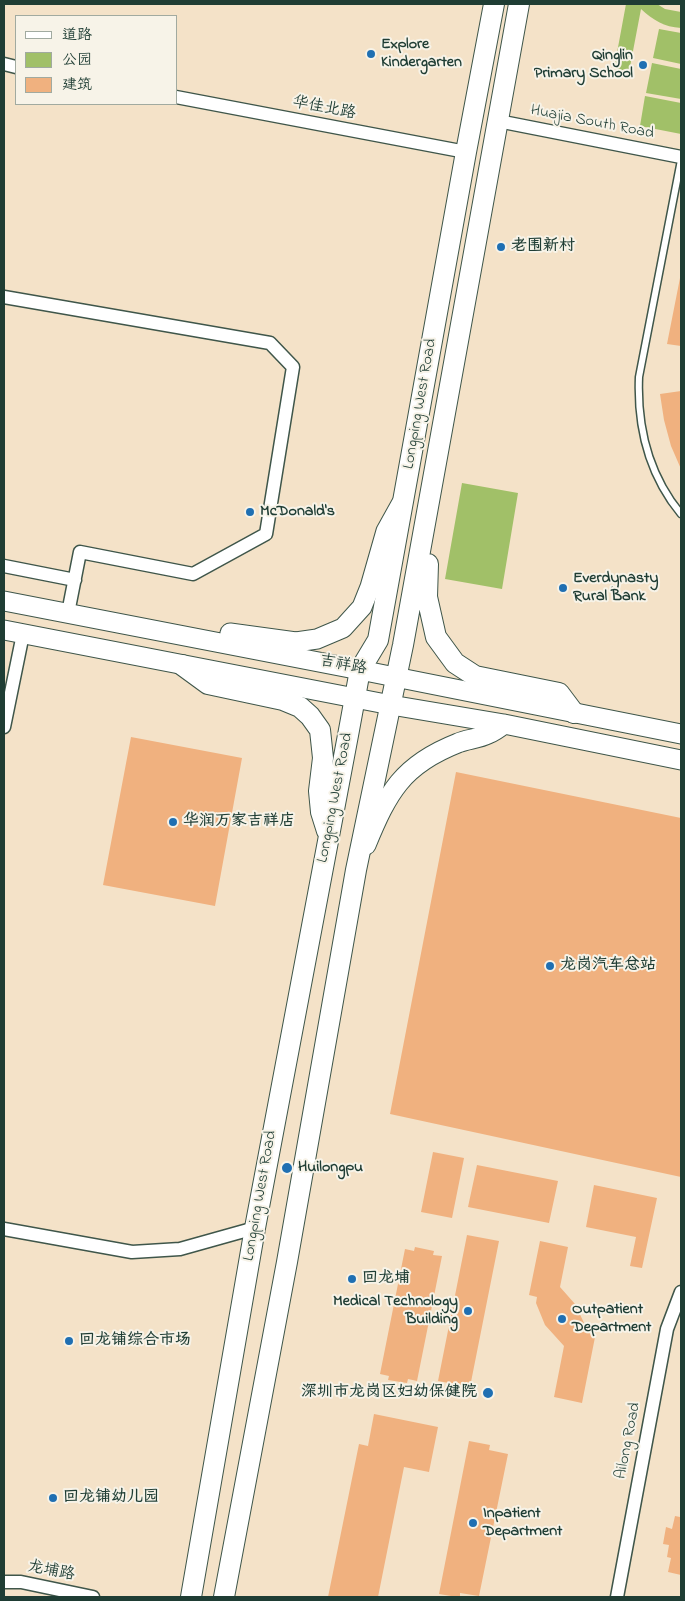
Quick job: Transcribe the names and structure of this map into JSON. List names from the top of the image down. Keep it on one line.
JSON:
{"streets":{"main road":["Longping West Road","吉祥路"],"street":["华佳北路","Huajia South Road","Ailong Road","龙埔路"]},"crossings":[["华佳北路","Longping West Road"],["Huajia South Road","Longping West Road"],["Longping West Road","吉祥路"]],"places":["Explore Kindergarten","Qinglin Primary School","老围新村","McDonald's","Everdynasty Rural Bank","华润万家吉祥店","龙岗汽车总站","Huilongpu","回龙埔","Medical Technology Building","Outpatient Department","回龙铺综合市场","深圳市龙岗区妇幼保健院","回龙铺幼儿园","Inpatient Department"],"legend":["道路","公园","建筑"]}
